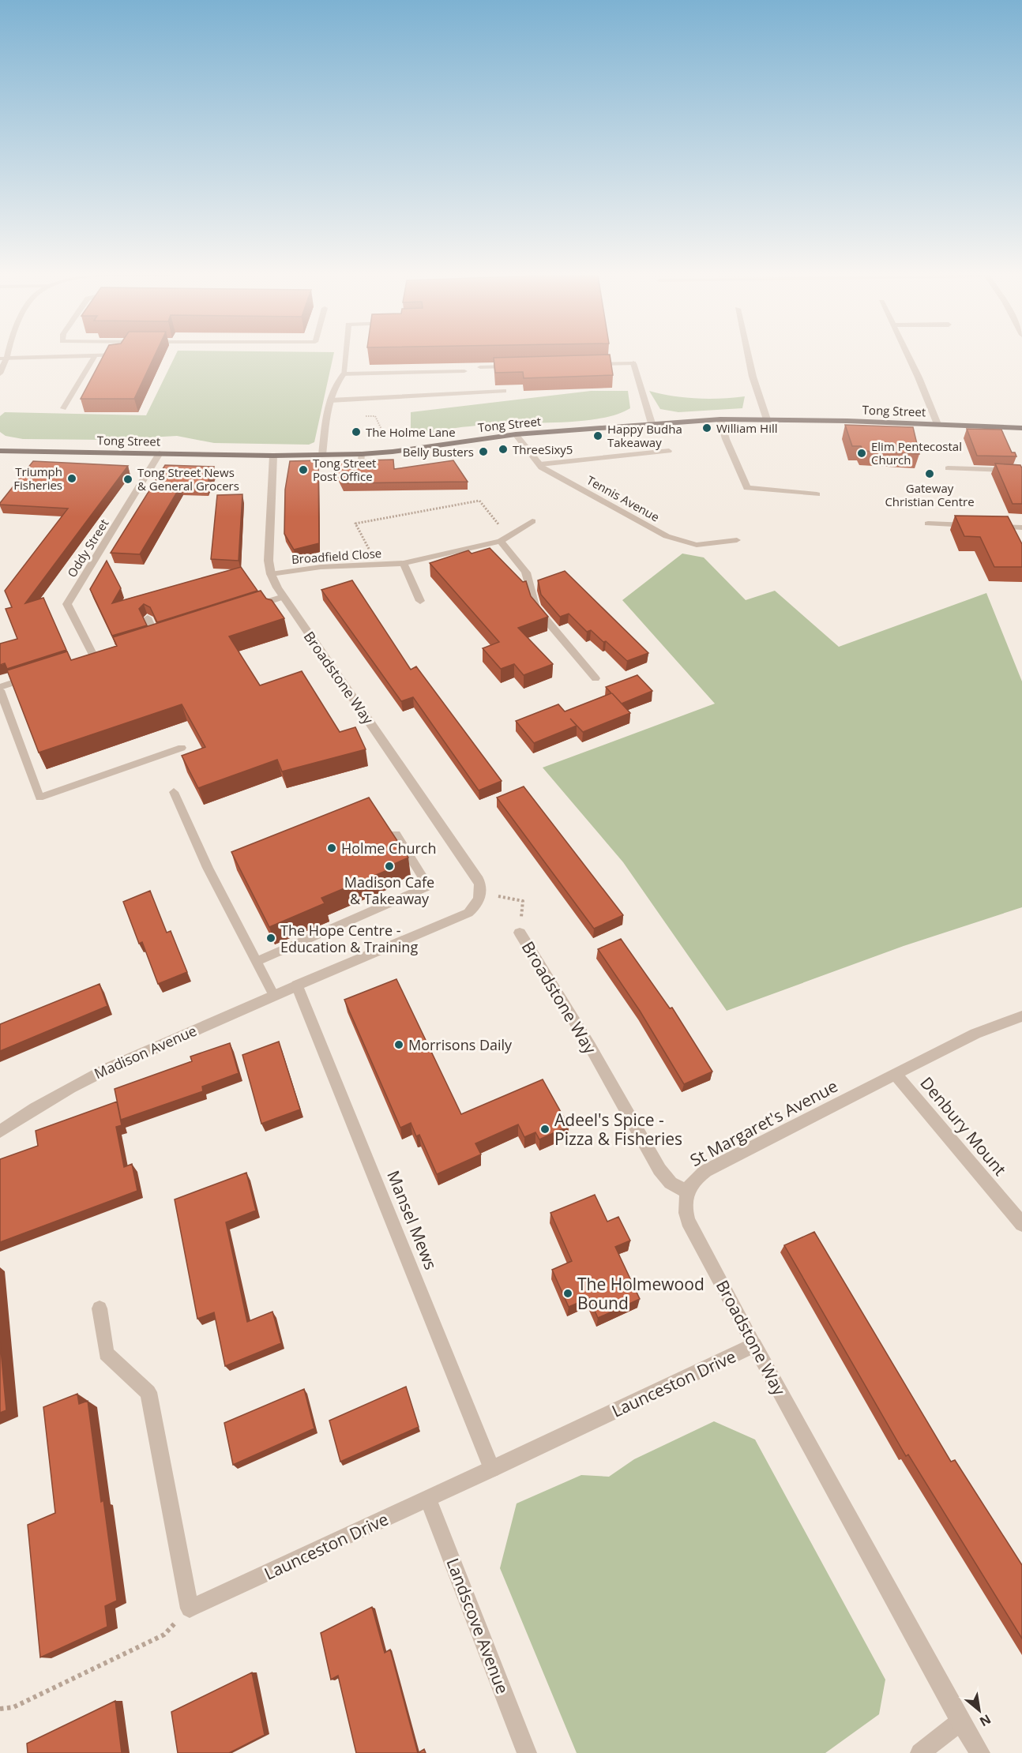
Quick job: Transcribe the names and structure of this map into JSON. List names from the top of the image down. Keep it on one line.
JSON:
{"streets":{"highway":["Tong Street"],"street":["Tennis Avenue","Oddy Street","Broadfield Close","Broadstone Way","Madison Avenue","St Margaret's Avenue","Denbury Mount","Mansel Mews","Launceston Drive","Landscove Avenue"]},"crossings":[["Tong Street","Tennis Avenue"],["Tong Street","Oddy Street"],["Tong Street","Broadstone Way"],["Broadfield Close","Broadstone Way"],["Broadstone Way","St Margaret's Avenue"],["Broadstone Way","Launceston Drive"],["Madison Avenue","Mansel Mews"],["St Margaret's Avenue","Denbury Mount"],["Mansel Mews","Launceston Drive"],["Launceston Drive","Landscove Avenue"]],"places":["William Hill","The Holme Lane","Happy Budha Takeaway","ThreeSixy5","Belly Busters","Elim Pentecostal Church","Tong Street Post Office","Gateway Christian Centre","Triumph Fisheries","Tong Street News & General Grocers","Holme Church","Madison Cafe & Takeaway","The Hope Centre - Education & Training","Morrisons Daily","Adeel's Spice - Pizza & Fisheries","The Holmewood Bound"],"north":"bottom right"}
